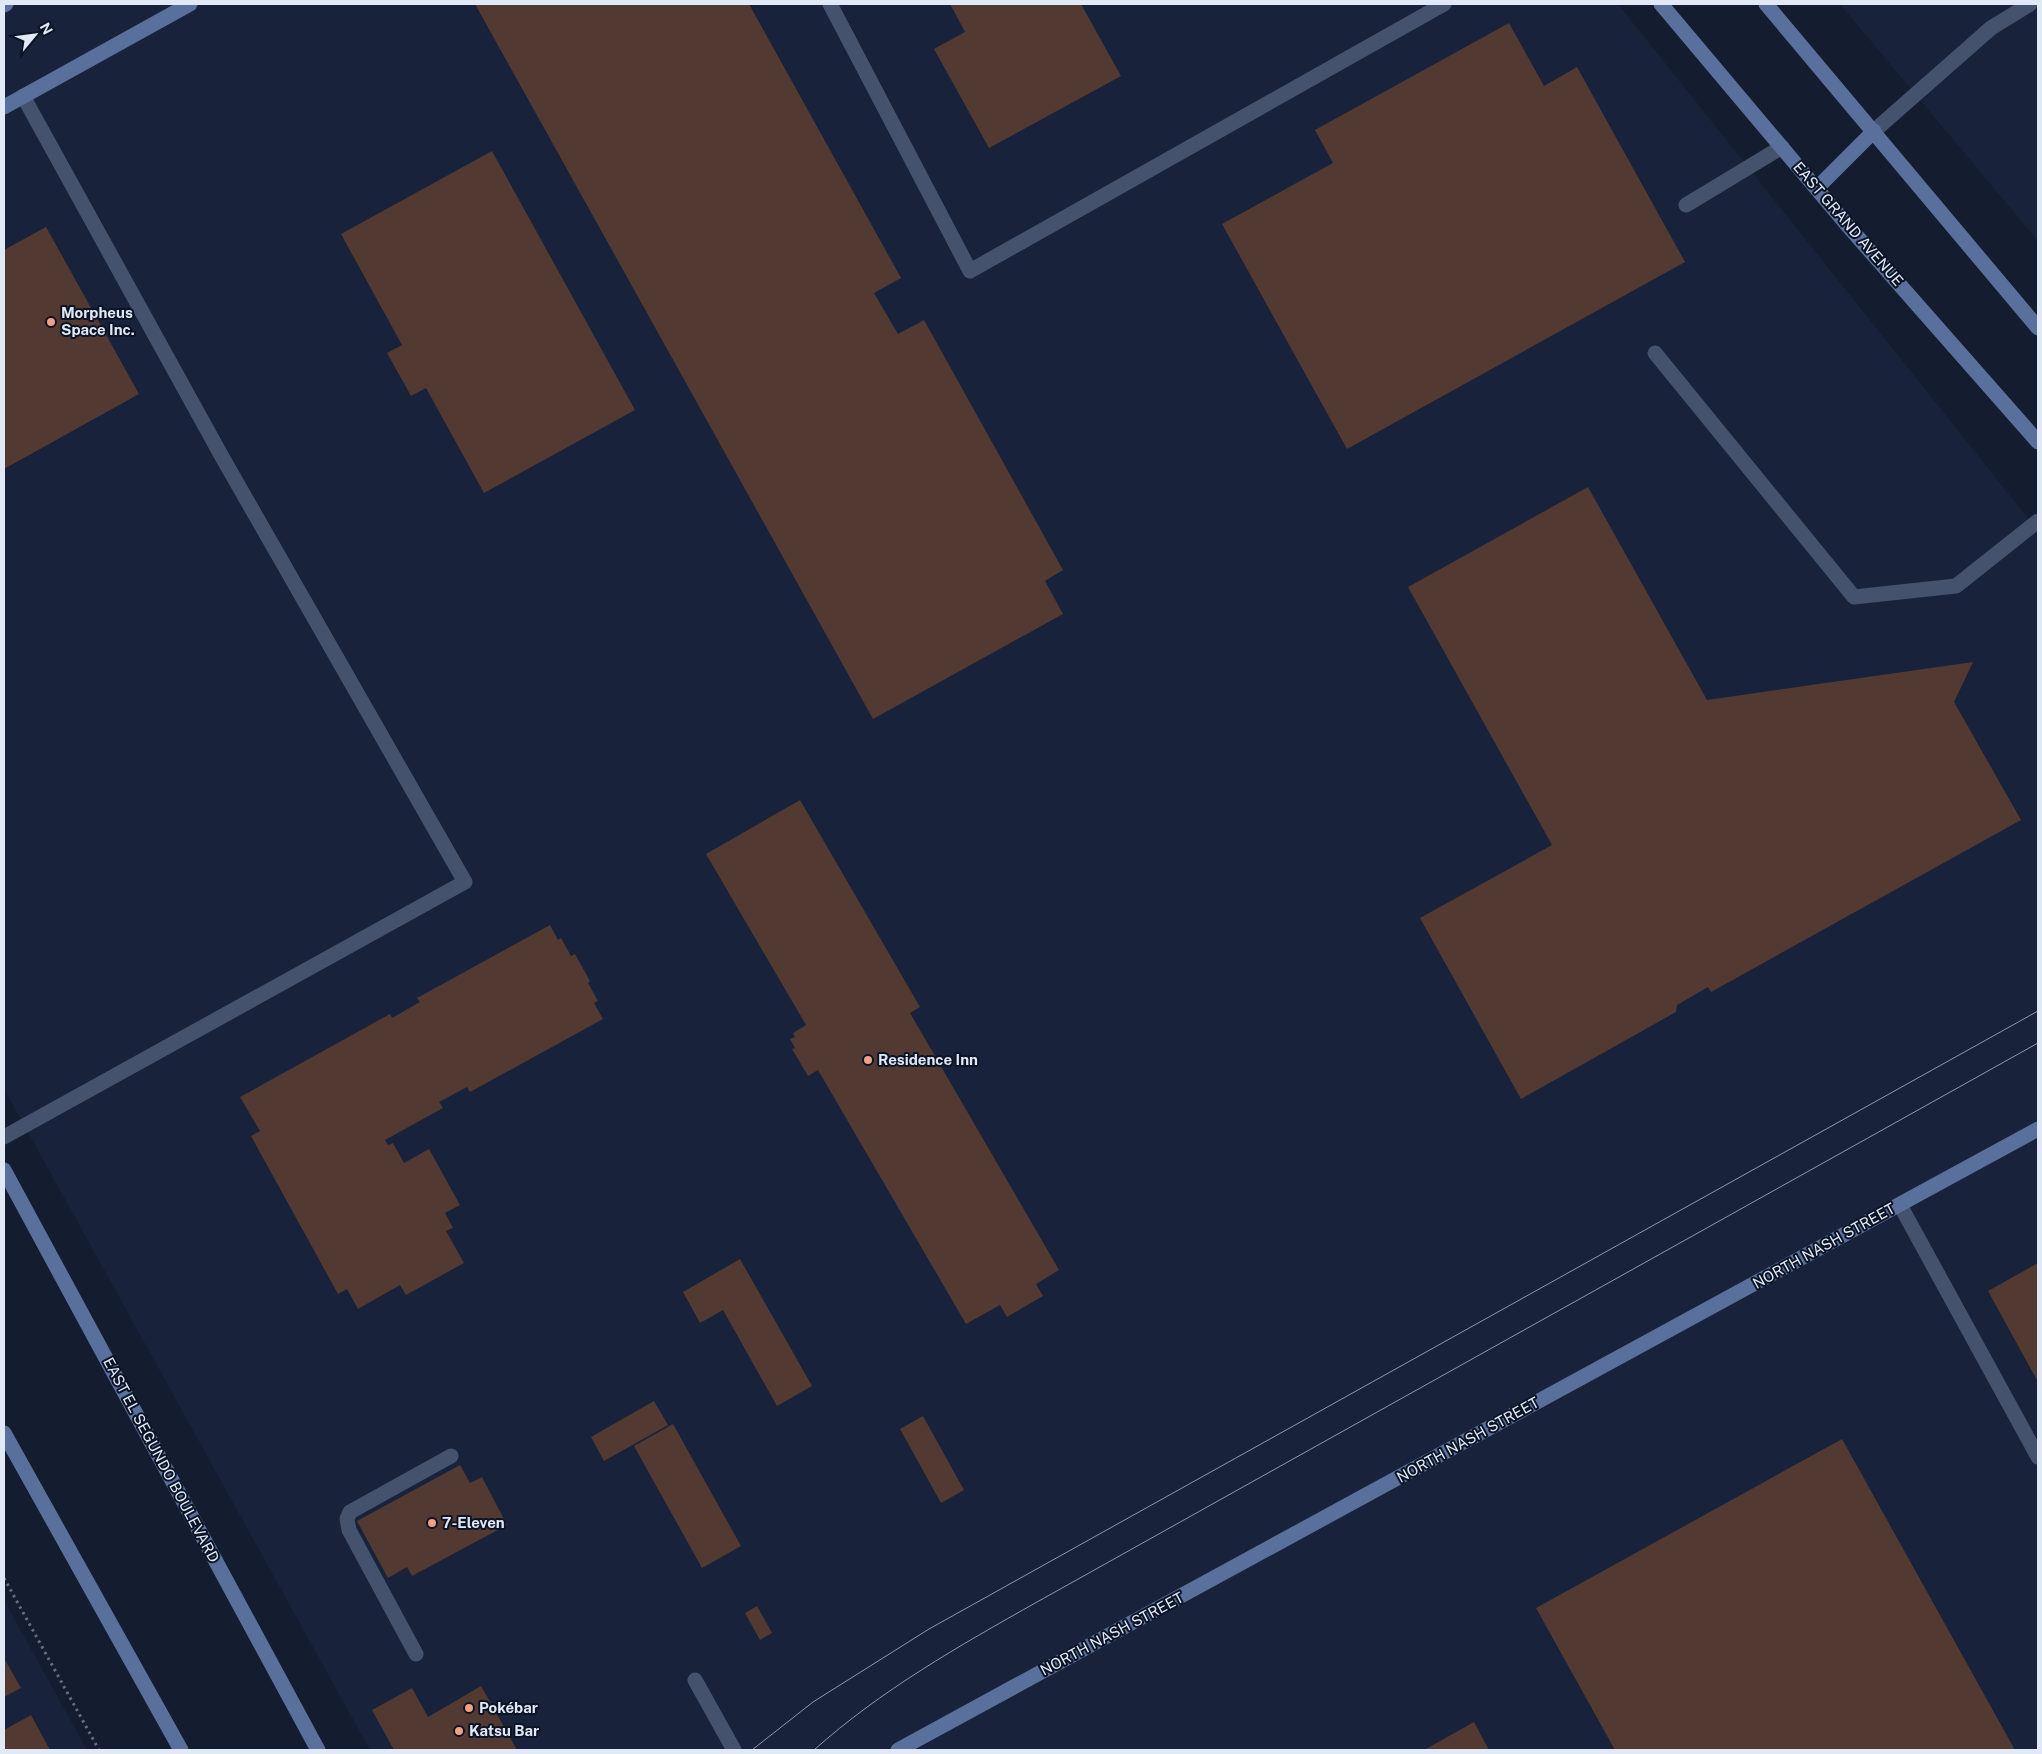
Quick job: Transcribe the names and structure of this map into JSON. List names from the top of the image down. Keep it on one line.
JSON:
{"streets":{"street":["EAST GRAND AVENUE","NORTH NASH STREET","EAST EL SEGUNDO BOULEVARD"]},"places":["Morpheus Space Inc.","Residence Inn","7-Eleven","Pokébar","Katsu Bar"],"north":"top right"}
